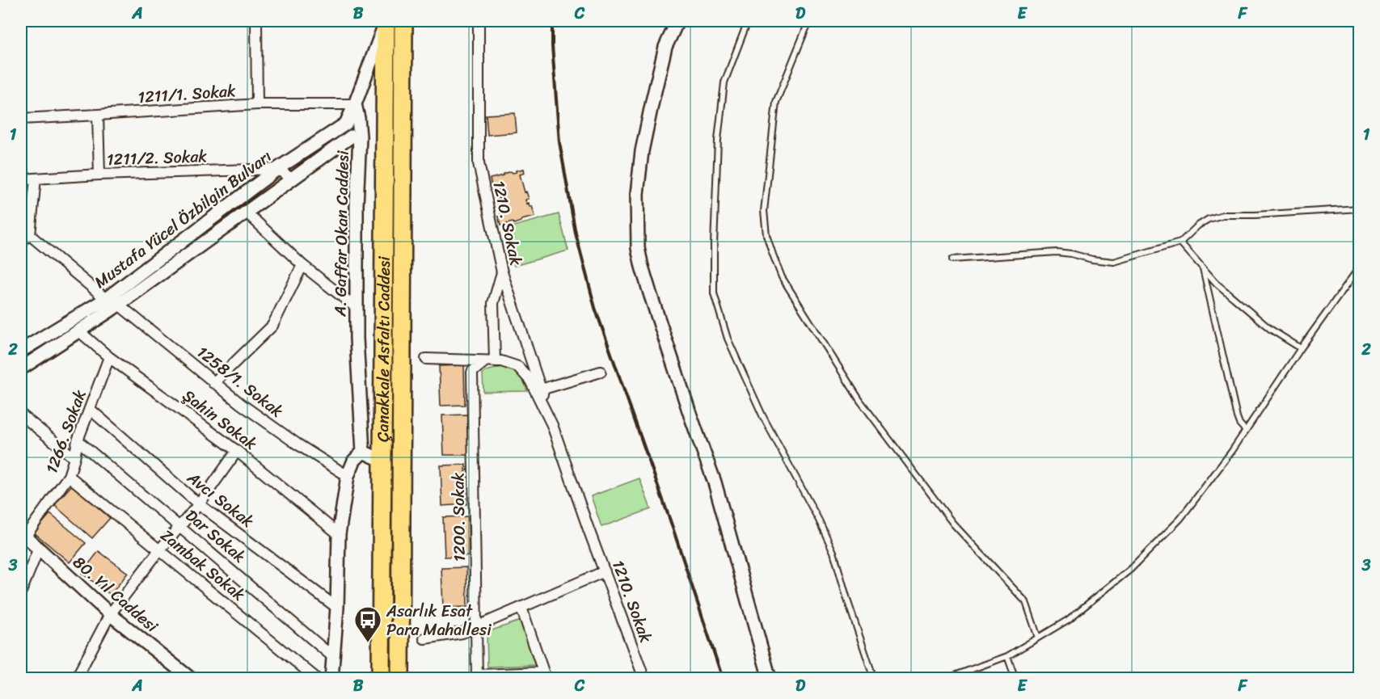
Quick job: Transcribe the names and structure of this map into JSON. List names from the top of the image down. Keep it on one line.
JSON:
{"streets":{"highway":["Çanakkale Asfaltı Caddesi"],"street":["1211/1. Sokak","1211/2. Sokak","Mustafa Yücel Özbilgin Bulvarı","1210. Sokak","A. Gaffar Okan Caddesi","1258/1. Sokak","Şahin Sokak","1266. Sokak","Avcı Sokak","1200. Sokak","Dar Sokak","Zambak Sokak","80. Yıl Caddesi"]},"crossings":[["1211/1. Sokak","A. Gaffar Okan Caddesi"],["1211/2. Sokak","Mustafa Yücel Özbilgin Bulvarı"],["Mustafa Yücel Özbilgin Bulvarı","A. Gaffar Okan Caddesi"],["Mustafa Yücel Özbilgin Bulvarı","1258/1. Sokak"],["Mustafa Yücel Özbilgin Bulvarı","Şahin Sokak"],["1210. Sokak","1200. Sokak"],["Şahin Sokak","1266. Sokak"],["1266. Sokak","Avcı Sokak"],["1266. Sokak","Dar Sokak"],["1266. Sokak","Zambak Sokak"],["1266. Sokak","80. Yıl Caddesi"]],"places":{"bus stop":["Asarlık Esat Para Mahallesi"]},"grid":{"columns":["A","B","C","D","E","F"],"rows":["1","2","3"]}}
